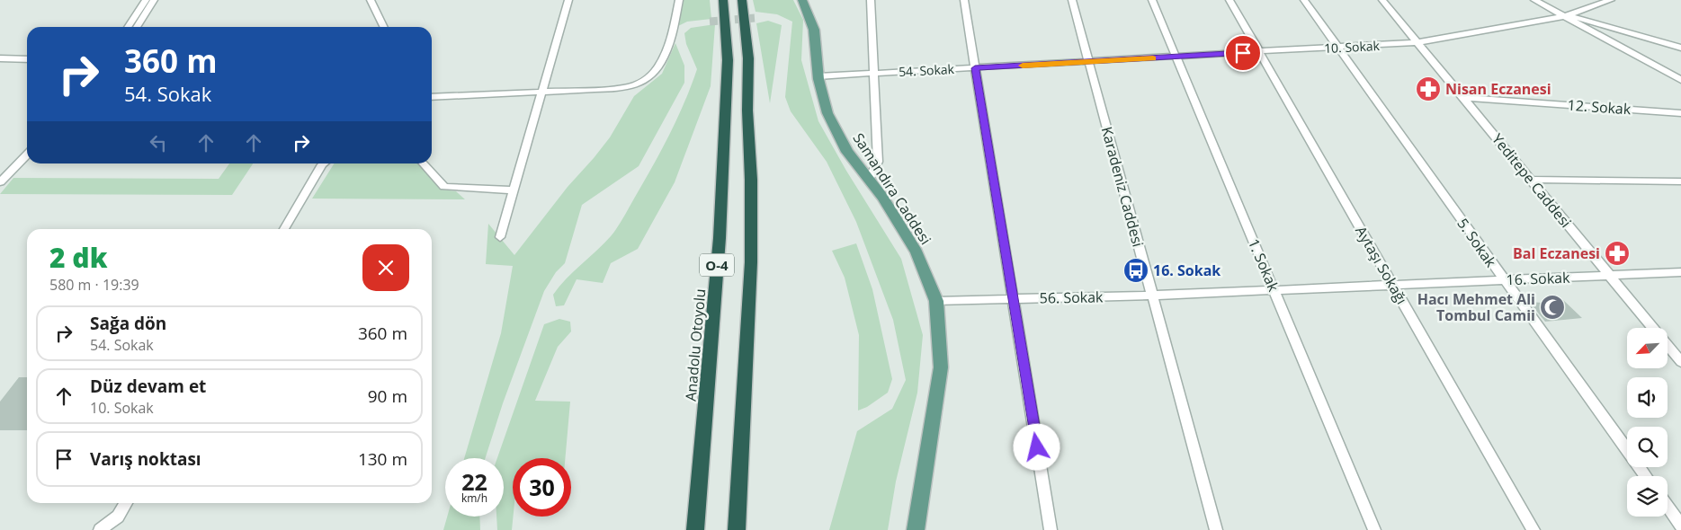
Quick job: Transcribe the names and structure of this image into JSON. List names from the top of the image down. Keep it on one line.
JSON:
{"streets":{"highway":["O-4","Anadolu Otoyolu"],"main road":["Samandıra Caddesi"],"street":["10. Sokak","54. Sokak","12. Sokak","Yeditepe Caddesi","Karadeniz Caddesi","5. Sokak","1. Sokak","Aytaşı Sokağı","16. Sokak","56. Sokak"]},"crossings":[["10. Sokak","54. Sokak"],["10. Sokak","Yeditepe Caddesi"],["10. Sokak","Karadeniz Caddesi"],["10. Sokak","5. Sokak"],["10. Sokak","1. Sokak"],["10. Sokak","Aytaşı Sokağı"],["54. Sokak","Karadeniz Caddesi"],["54. Sokak","Samandıra Caddesi"],["12. Sokak","Yeditepe Caddesi"],["Yeditepe Caddesi","16. Sokak"],["Karadeniz Caddesi","16. Sokak"],["Karadeniz Caddesi","56. Sokak"],["Samandıra Caddesi","56. Sokak"],["5. Sokak","16. Sokak"],["1. Sokak","16. Sokak"],["Aytaşı Sokağı","16. Sokak"],["16. Sokak","56. Sokak"]],"places":{"pharmacy":["Nisan Eczanesi","Bal Eczanesi"],"bus stop":["16. Sokak"],"mosque":["Hacı Mehmet Ali Tombul Camii"]},"north":"bottom left","page":{"turn":["360 m","54. Sokak"],"heading":["2 dk","580 m · 19:39"],"list":[{"name":"Sağa dön","note":"54. Sokak","value":"360 m"},{"name":"Düz devam et","note":"10. Sokak","value":"90 m"},{"name":"Varış noktası","value":"130 m"}],"speed":"22 km/h","limit":"30"}}
